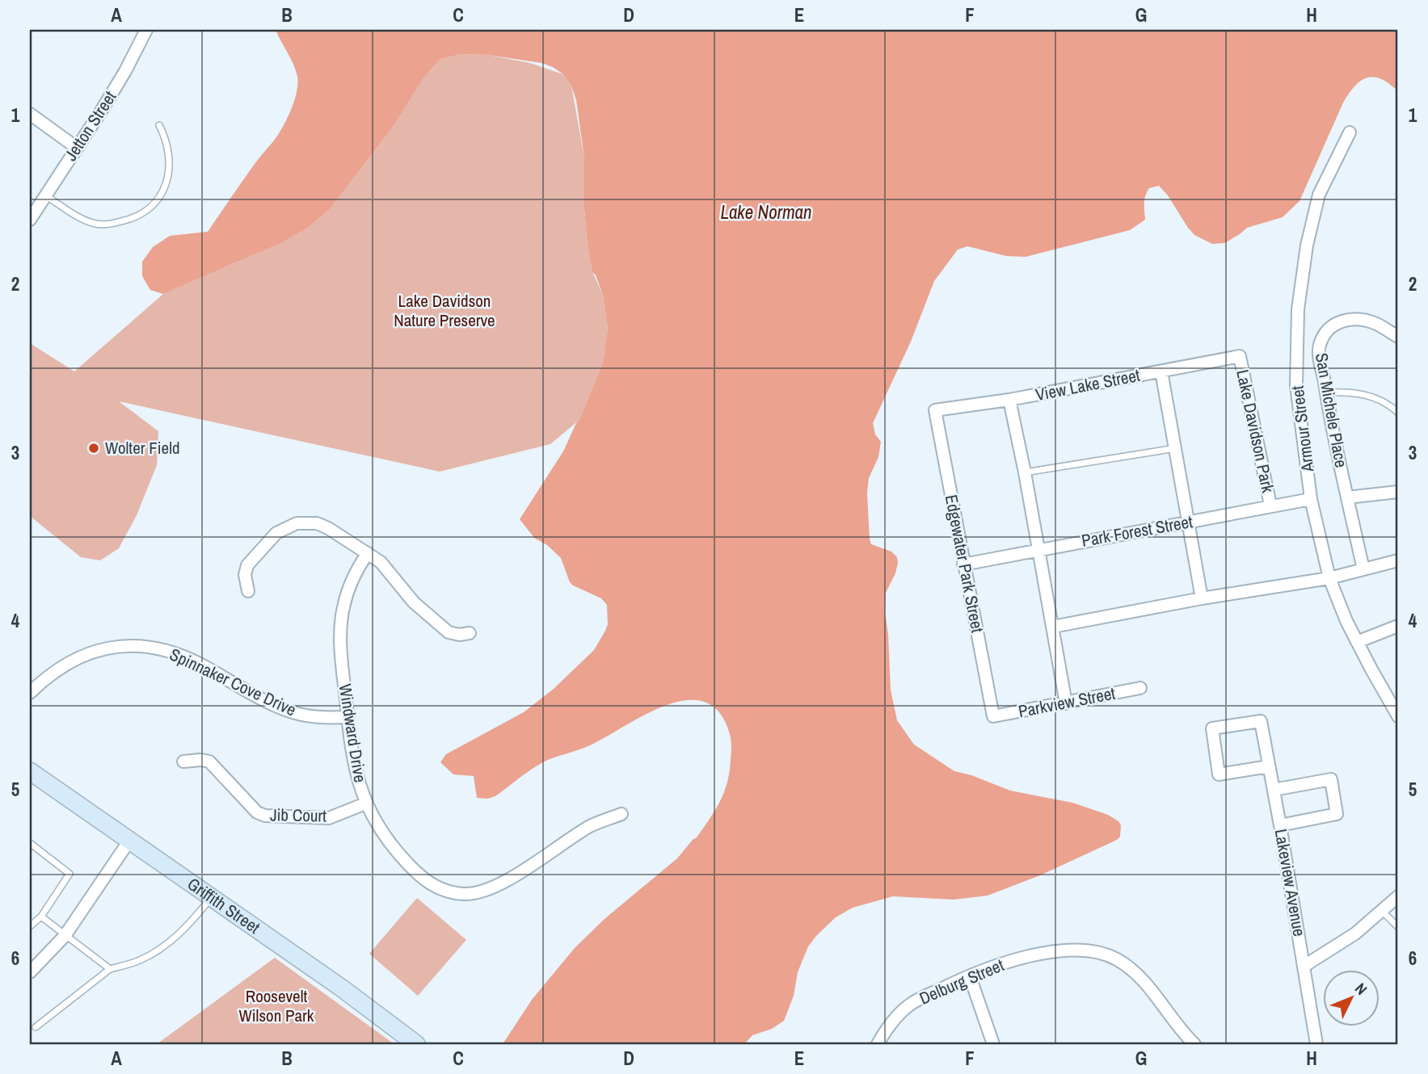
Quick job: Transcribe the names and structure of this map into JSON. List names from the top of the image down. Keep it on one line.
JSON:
{"streets":{"main road":["Griffith Street"],"street":["Jetton Street","View Lake Street","San Michele Place","Armour Street","Lake Davidson Park","Park Forest Street","Edgewater Park Street","Spinnaker Cove Drive","Parkview Street","Windward Drive","Jib Court","Lakeview Avenue","Delburg Street"]},"crossings":[["View Lake Street","Lake Davidson Park"],["View Lake Street","Edgewater Park Street"],["Armour Street","Park Forest Street"],["Lake Davidson Park","Park Forest Street"],["Park Forest Street","Edgewater Park Street"],["Edgewater Park Street","Parkview Street"],["Spinnaker Cove Drive","Windward Drive"],["Windward Drive","Jib Court"]],"water":["Lake Norman"],"parks":["Lake Davidson Nature Preserve","Roosevelt Wilson Park"],"places":["Wolter Field"],"north":"top right","grid":{"columns":["A","B","C","D","E","F","G","H"],"rows":["1","2","3","4","5","6"]}}
